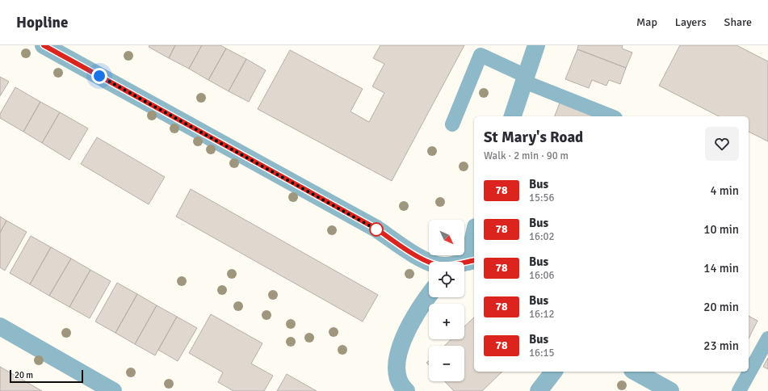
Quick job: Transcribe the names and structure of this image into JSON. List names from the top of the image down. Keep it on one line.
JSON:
{"lines":["bus line 78"],"scale_bar":"20 m","north":"bottom right","page":{"header":"Hopline","nav":["Map","Layers","Share"],"heading":["St Mary's Road","Walk · 2 min · 90 m"],"list":[{"mark":"78","name":"Bus","note":"15:56","value":"4 min"},{"mark":"78","name":"Bus","note":"16:02","value":"10 min"},{"mark":"78","name":"Bus","note":"16:06","value":"14 min"},{"mark":"78","name":"Bus","note":"16:12","value":"20 min"},{"mark":"78","name":"Bus","note":"16:15","value":"23 min"}],"map_buttons":["+","−"],"scale":"20 m"}}
